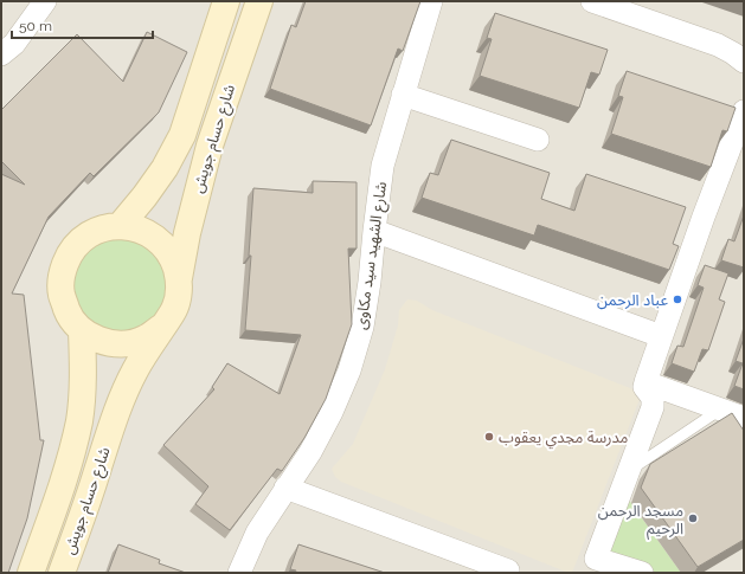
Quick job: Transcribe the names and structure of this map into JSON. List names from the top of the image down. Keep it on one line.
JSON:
{"streets":{"street":["شارع حسام جويش","شارع الشهيد سيد مكاوى"]},"places":["عباد الرحمن","مدرسة مجدي يعقوب","مسجد الرحمن الرحيم"],"scale_bar":"50 m"}
